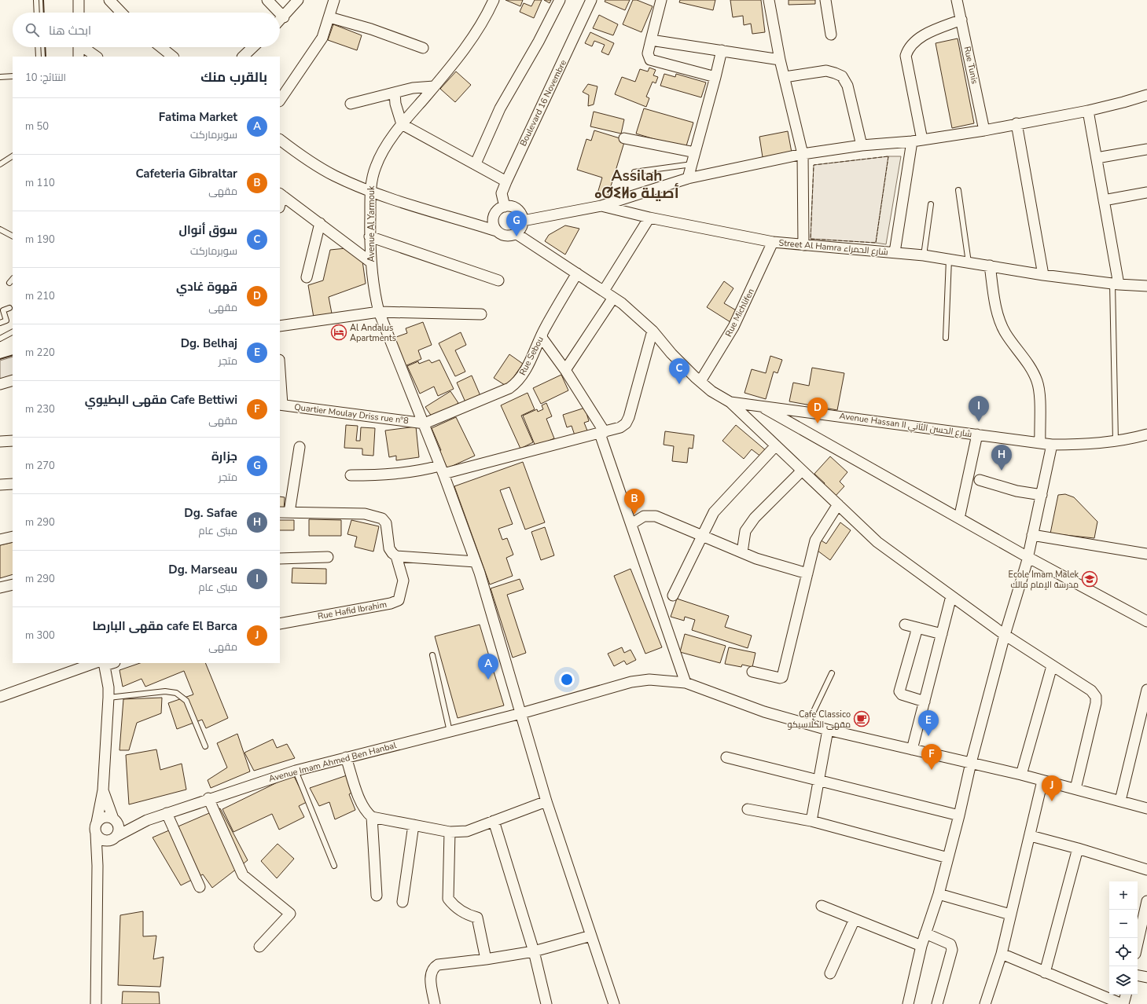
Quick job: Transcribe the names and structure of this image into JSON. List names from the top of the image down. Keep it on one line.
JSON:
{"streets":{"street":["Rue Tunis","Boulevard 16 Novembre","Avenue Al Yarmouk","Street Al Hamra شارع الحمراء","Rue Michlifen","Rue Sebou","Quartier Moulay Driss rue n°8","Avenue Hassan II شارع الحسن الثاني","Rue Hafid Ibrahim","Avenue Imam Ahmed Ben Hanbal"]},"crossings":[["Boulevard 16 Novembre","Street Al Hamra شارع الحمراء"],["Boulevard 16 Novembre","Avenue Hassan II شارع الحسن الثاني"],["Avenue Al Yarmouk","Rue Sebou"],["Avenue Al Yarmouk","Quartier Moulay Driss rue n°8"],["Avenue Al Yarmouk","Avenue Imam Ahmed Ben Hanbal"],["Street Al Hamra شارع الحمراء","Rue Michlifen"],["Street Al Hamra شارع الحمراء","Avenue Hassan II شارع الحسن الثاني"],["Rue Michlifen","Avenue Hassan II شارع الحسن الثاني"],["Rue Sebou","Quartier Moulay Driss rue n°8"],["Rue Sebou","Avenue Hassan II شارع الحسن الثاني"]],"districts":["Assilah ⴰⵚⵉⵍⴰ أصيلة"],"places":{"hotel":["Al Andalus Apartments"],"school or university":["Ecole Imam Malek مدرسة الإمام مالك"],"cafe":["Cafe Classico مقهى الكلاسيكو"]},"page":{"search":"ابحث هنا","heading":["بالقرب منك","النتائج: 10"],"list":[{"mark":"A","name":"Fatima Market","note":"سوبرماركت","value":"50 m"},{"mark":"B","name":"Cafeteria Gibraltar","note":"مقهى","value":"110 m"},{"mark":"C","name":"سوق أنوال","note":"سوبرماركت","value":"190 m"},{"mark":"D","name":"قهوة غادي","note":"مقهى","value":"210 m"},{"mark":"E","name":"Dg. Belhaj","note":"متجر","value":"220 m"},{"mark":"F","name":"Cafe Bettiwi مقهى البطيوي","note":"مقهى","value":"230 m"},{"mark":"G","name":"جزارة","note":"متجر","value":"270 m"},{"mark":"H","name":"Dg. Safae","note":"مبنى عام","value":"290 m"},{"mark":"I","name":"Dg. Marseau","note":"مبنى عام","value":"290 m"},{"mark":"J","name":"cafe El Barca مقهى البارصا","note":"مقهى","value":"300 m"}],"pins":["G","C","I","D","H","B","A","E","F","J"],"map_buttons":["+","−"]}}
